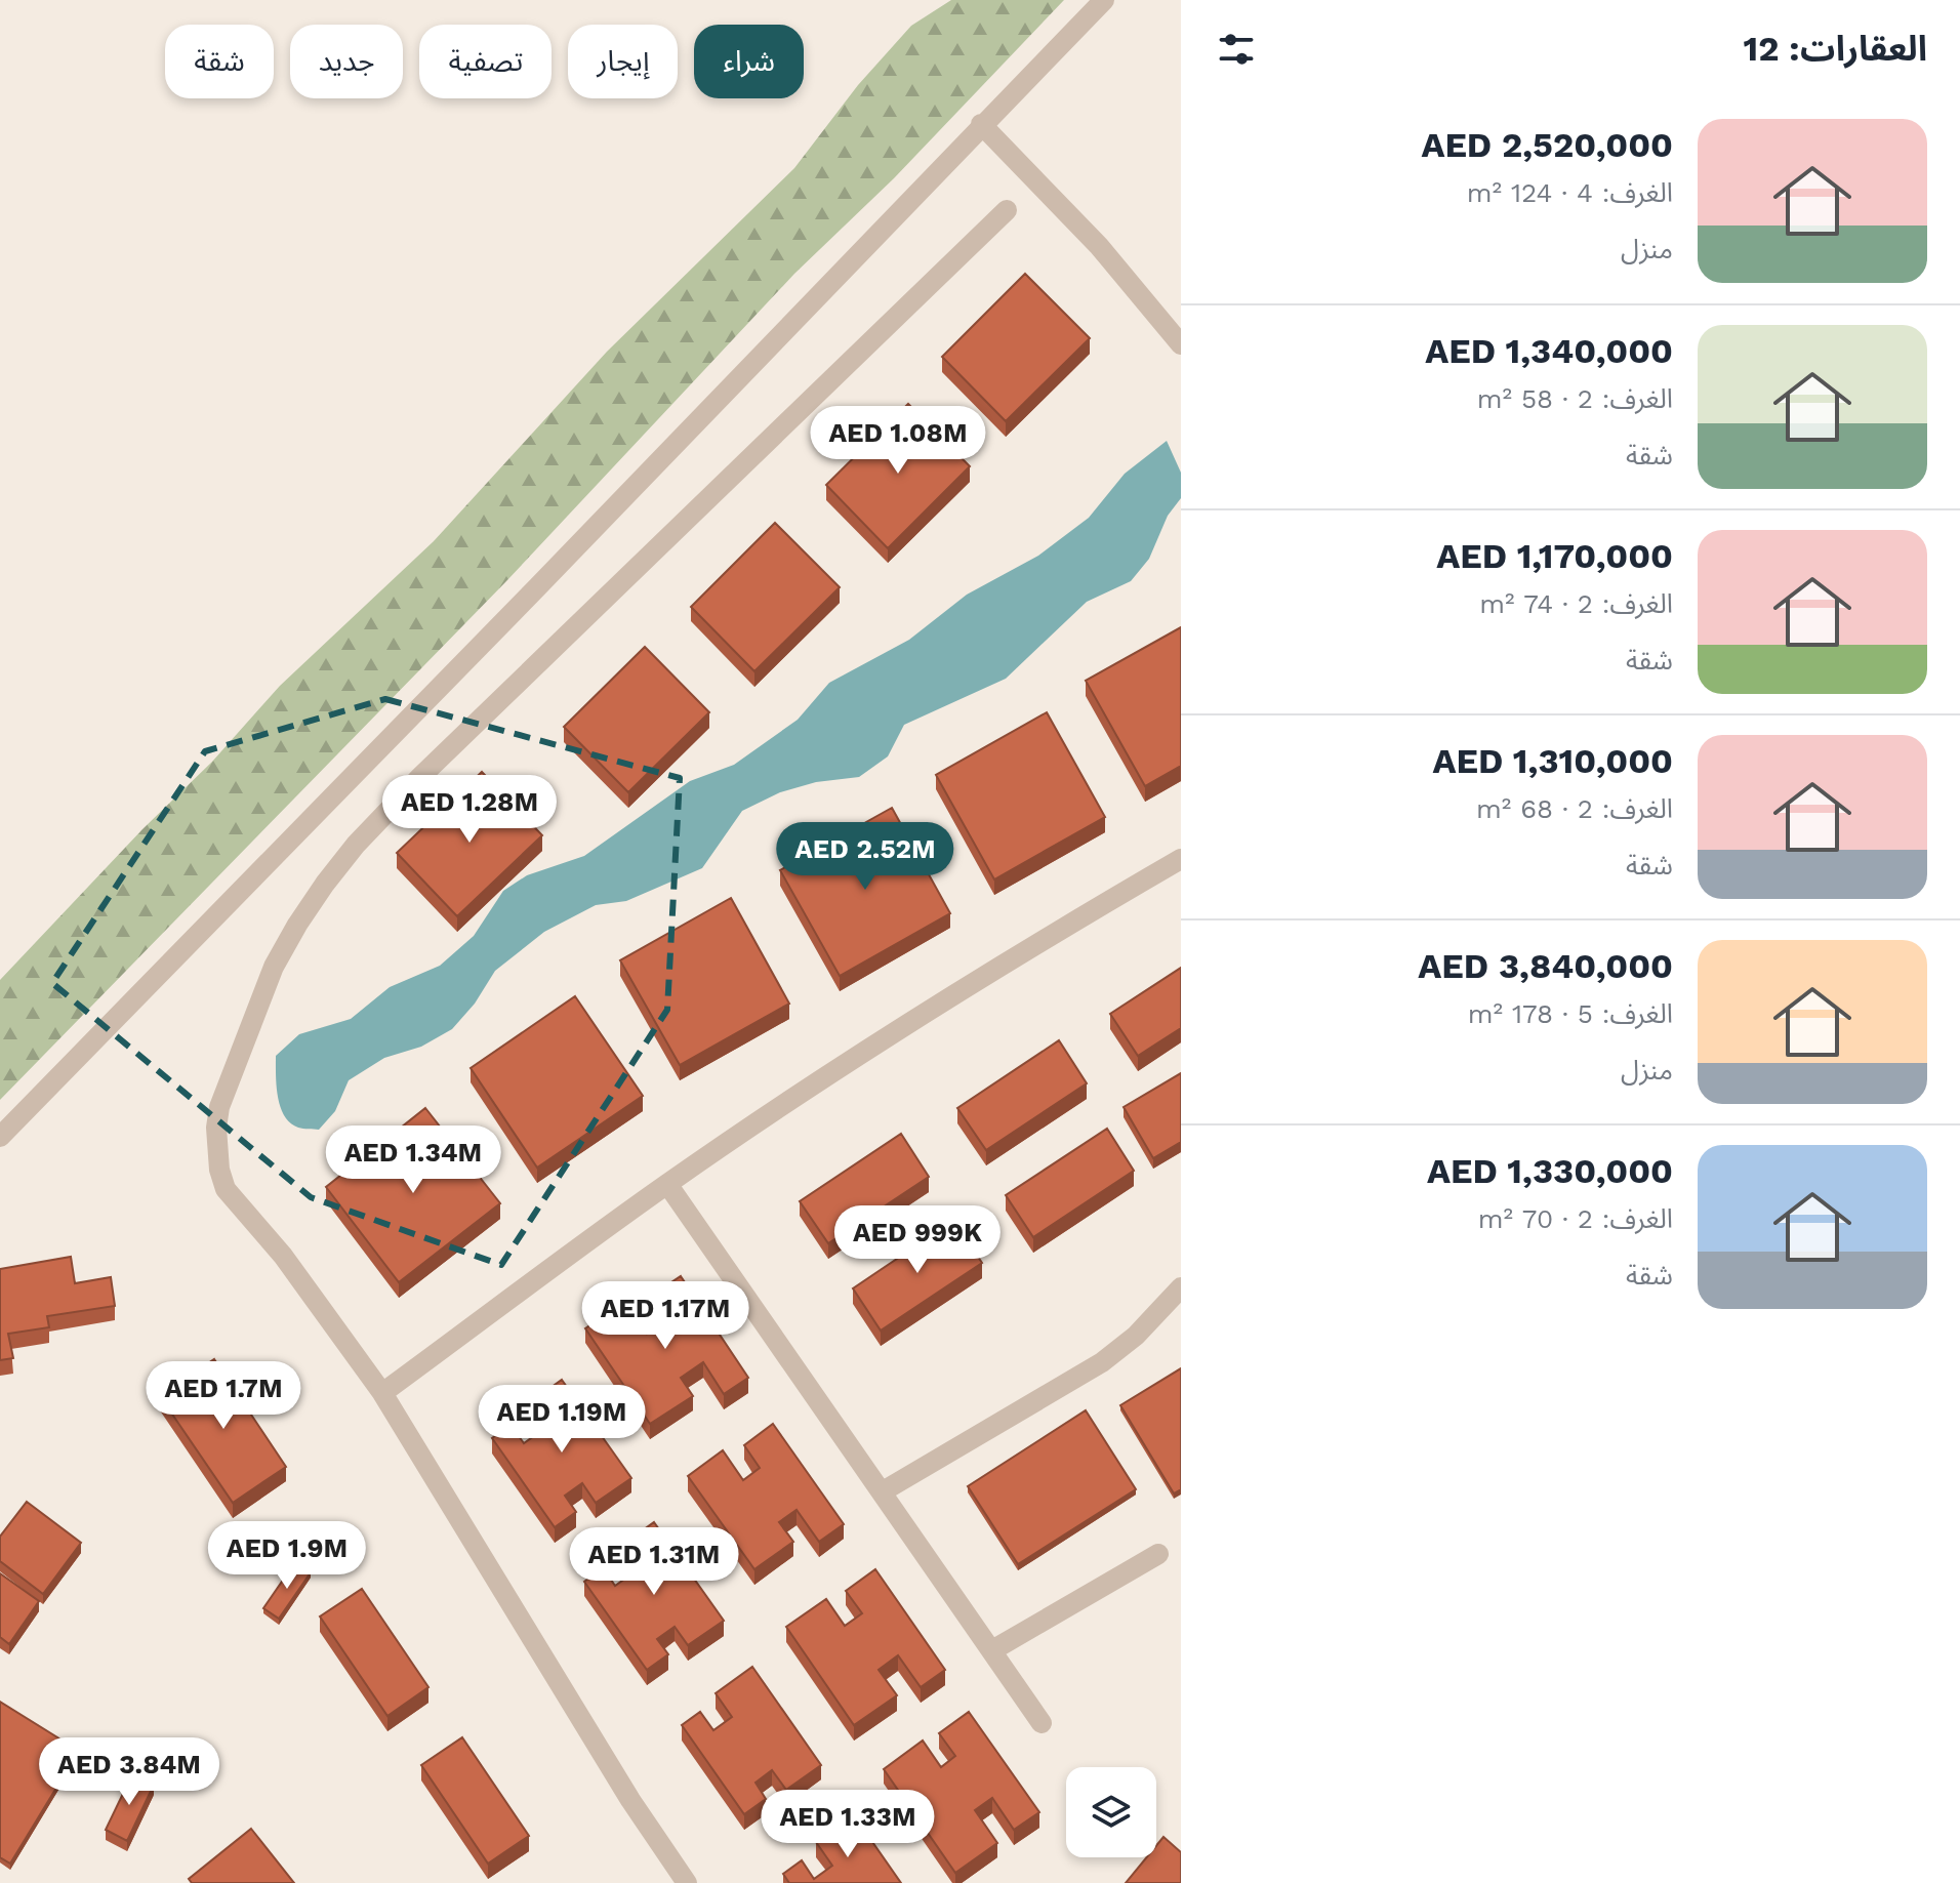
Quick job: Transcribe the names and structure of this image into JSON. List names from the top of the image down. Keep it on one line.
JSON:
{"page":{"heading":"العقارات: 12","chip":["شراء","إيجار","تصفية","جديد","شقة"],"list":[{"name":"AED 2,520,000","note":"الغرف: 4 · 124 m² · منزل"},{"name":"AED 1,340,000","note":"الغرف: 2 · 58 m² · شقة"},{"name":"AED 1,170,000","note":"الغرف: 2 · 74 m² · شقة"},{"name":"AED 1,310,000","note":"الغرف: 2 · 68 m² · شقة"},{"name":"AED 3,840,000","note":"الغرف: 5 · 178 m² · منزل"},{"name":"AED 1,330,000","note":"الغرف: 2 · 70 m² · شقة"}],"price":["AED 1.08M","AED 1.28M","AED 2.52M","AED 1.34M","AED 999K","AED 1.17M","AED 1.7M","AED 1.19M","AED 1.9M","AED 1.31M","AED 3.84M","AED 1.33M"]}}
